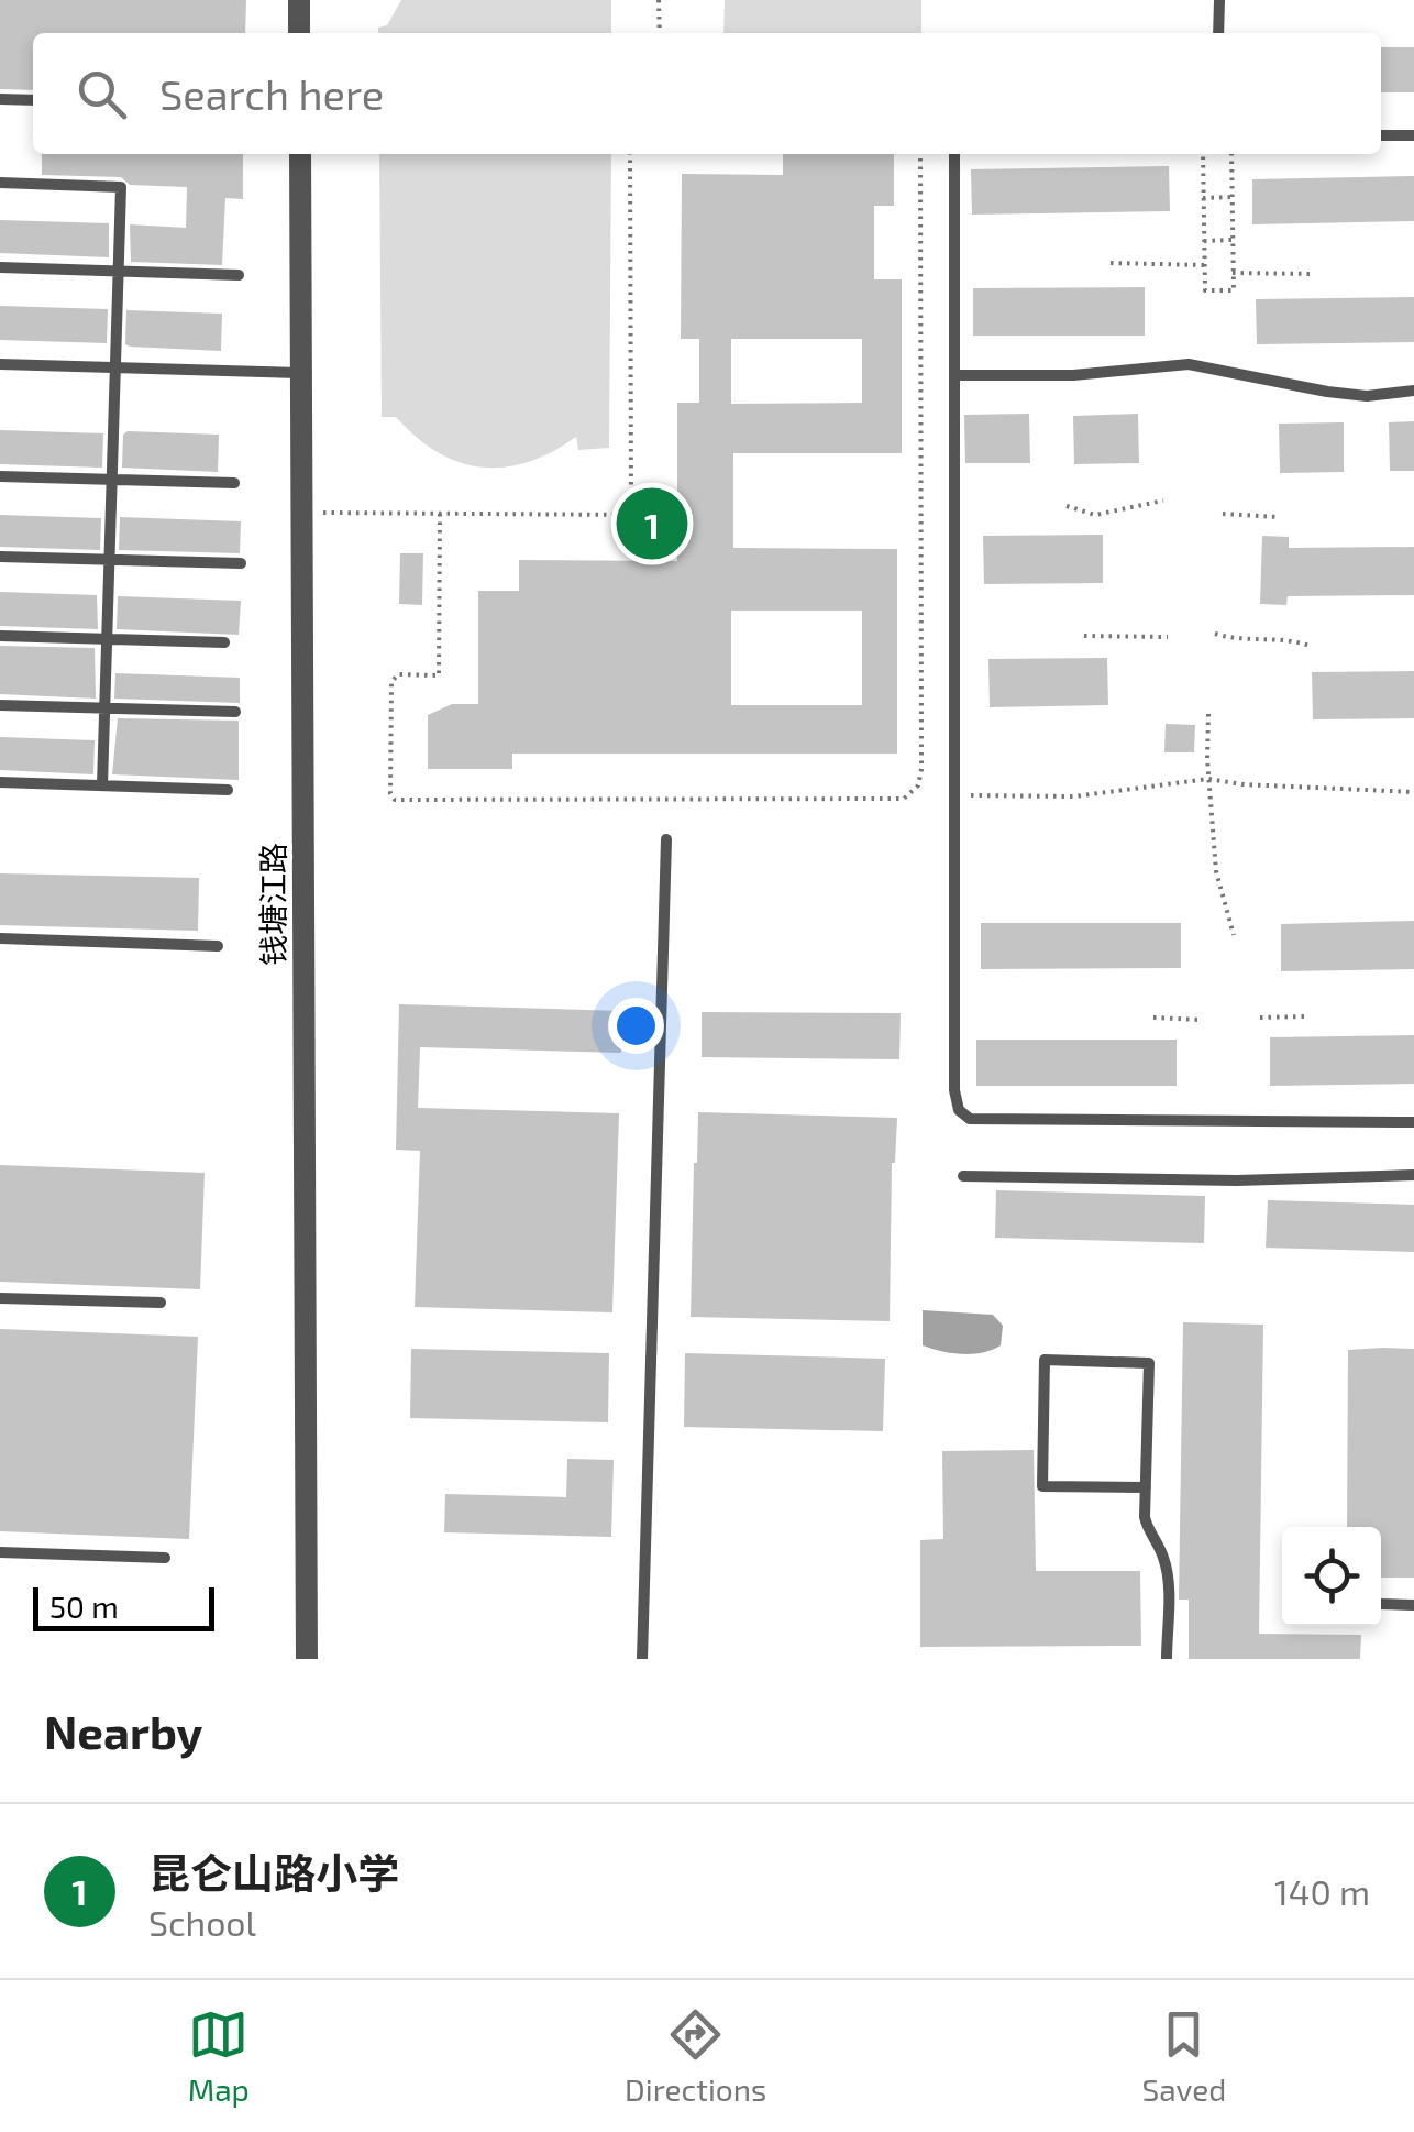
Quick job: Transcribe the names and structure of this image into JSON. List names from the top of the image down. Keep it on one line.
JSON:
{"streets":{"street":["钱塘江路"]},"scale_bar":"50 m","page":{"search":"Search here","pins":"1","scale":"50 m","heading":"Nearby","list":[{"mark":"1","name":"昆仑山路小学","note":"School","value":"140 m"}],"nav":["Map","Directions","Saved"]}}
